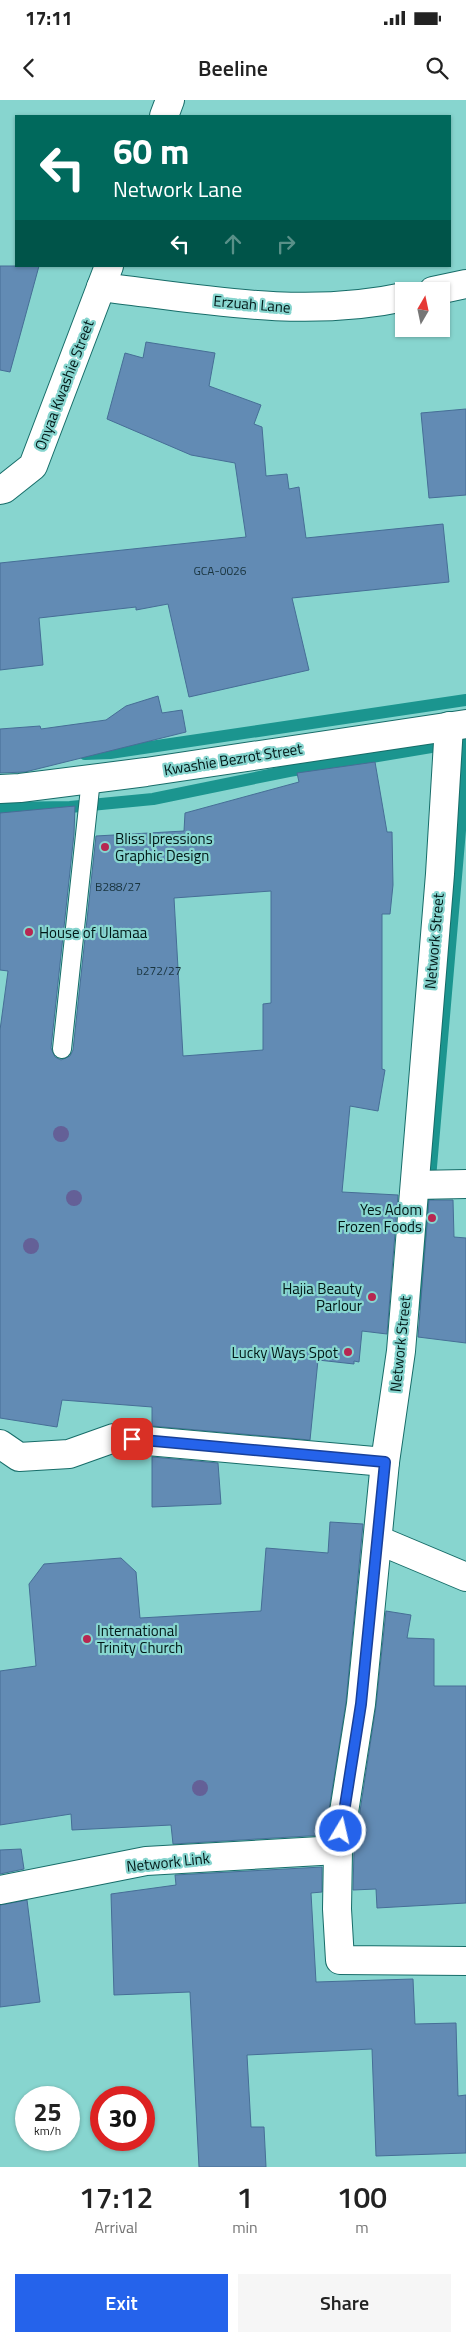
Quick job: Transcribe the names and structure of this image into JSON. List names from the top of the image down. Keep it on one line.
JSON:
{"streets":{"street":["Erzuah Lane","Onyaa Kwashie Street","Kwashie Bezrot Street","Network Street","Network Link"]},"crossings":[["Erzuah Lane","Onyaa Kwashie Street"],["Kwashie Bezrot Street","Network Street"],["Network Street","Network Link"]],"places":["Bliss Ipressions Graphic Design","House of Ulamaa","Yes Adom Frozen Foods","Hajia Beauty Parlour","Lucky Ways Spot","International Trinity Church"],"house_numbers":["GCA-0026","B288/27","b272/27"],"north":"top","page":{"status":"17:11","header":"Beeline","turn":["60 m","Network Lane"],"speed":"25 km/h","limit":"30","eta":["17:12","Arrival","1","min","100","m"],"buttons":["Exit","Share"]}}
